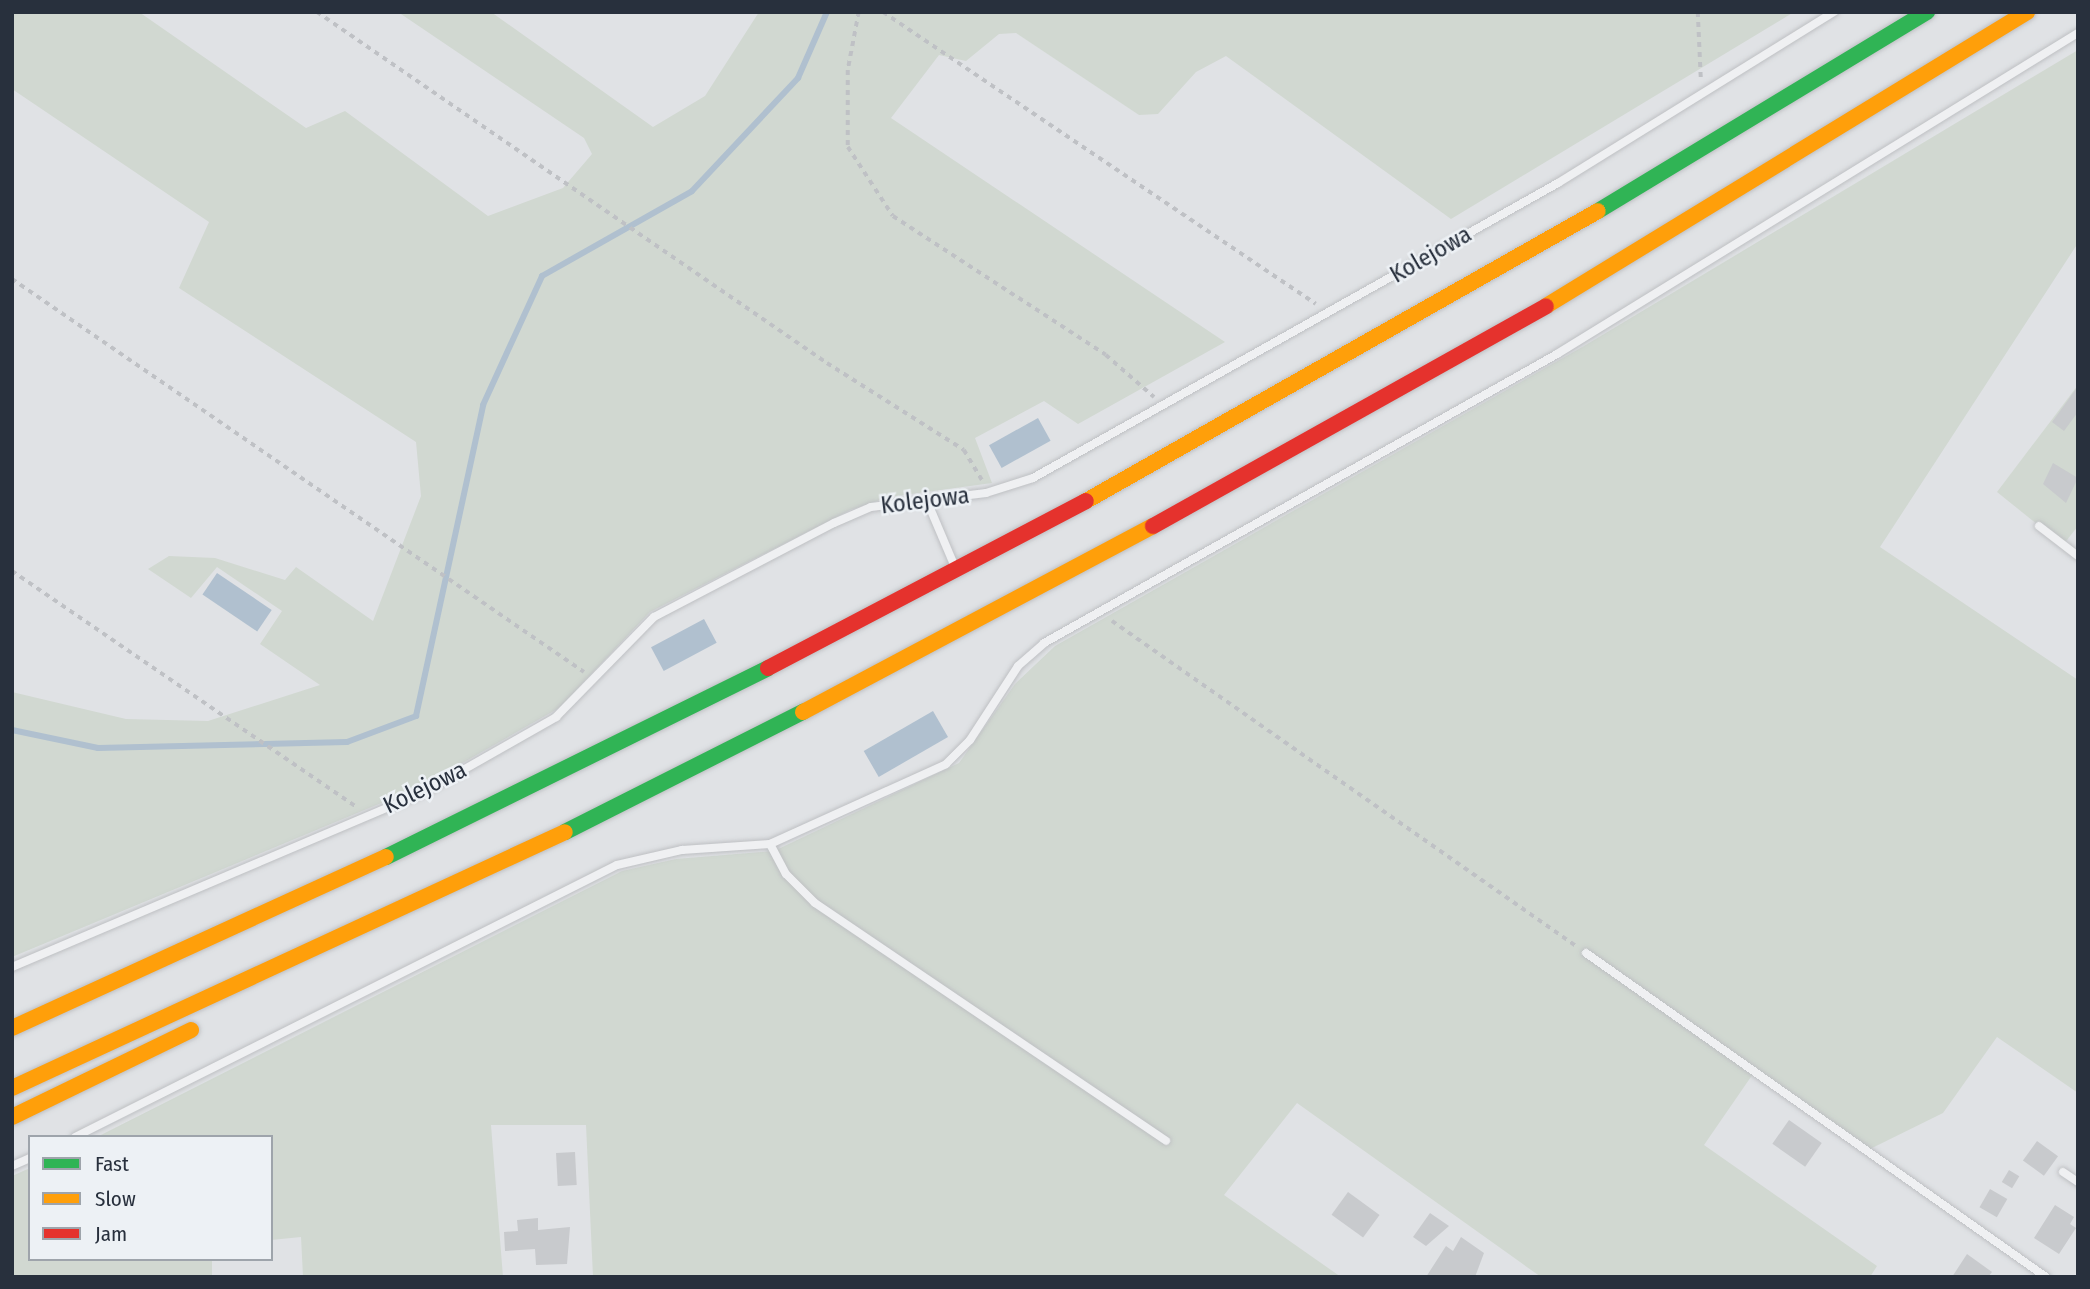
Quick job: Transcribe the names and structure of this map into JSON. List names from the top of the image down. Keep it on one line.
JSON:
{"streets":{"lane":["Kolejowa"]},"legend":["Fast","Slow","Jam"]}
